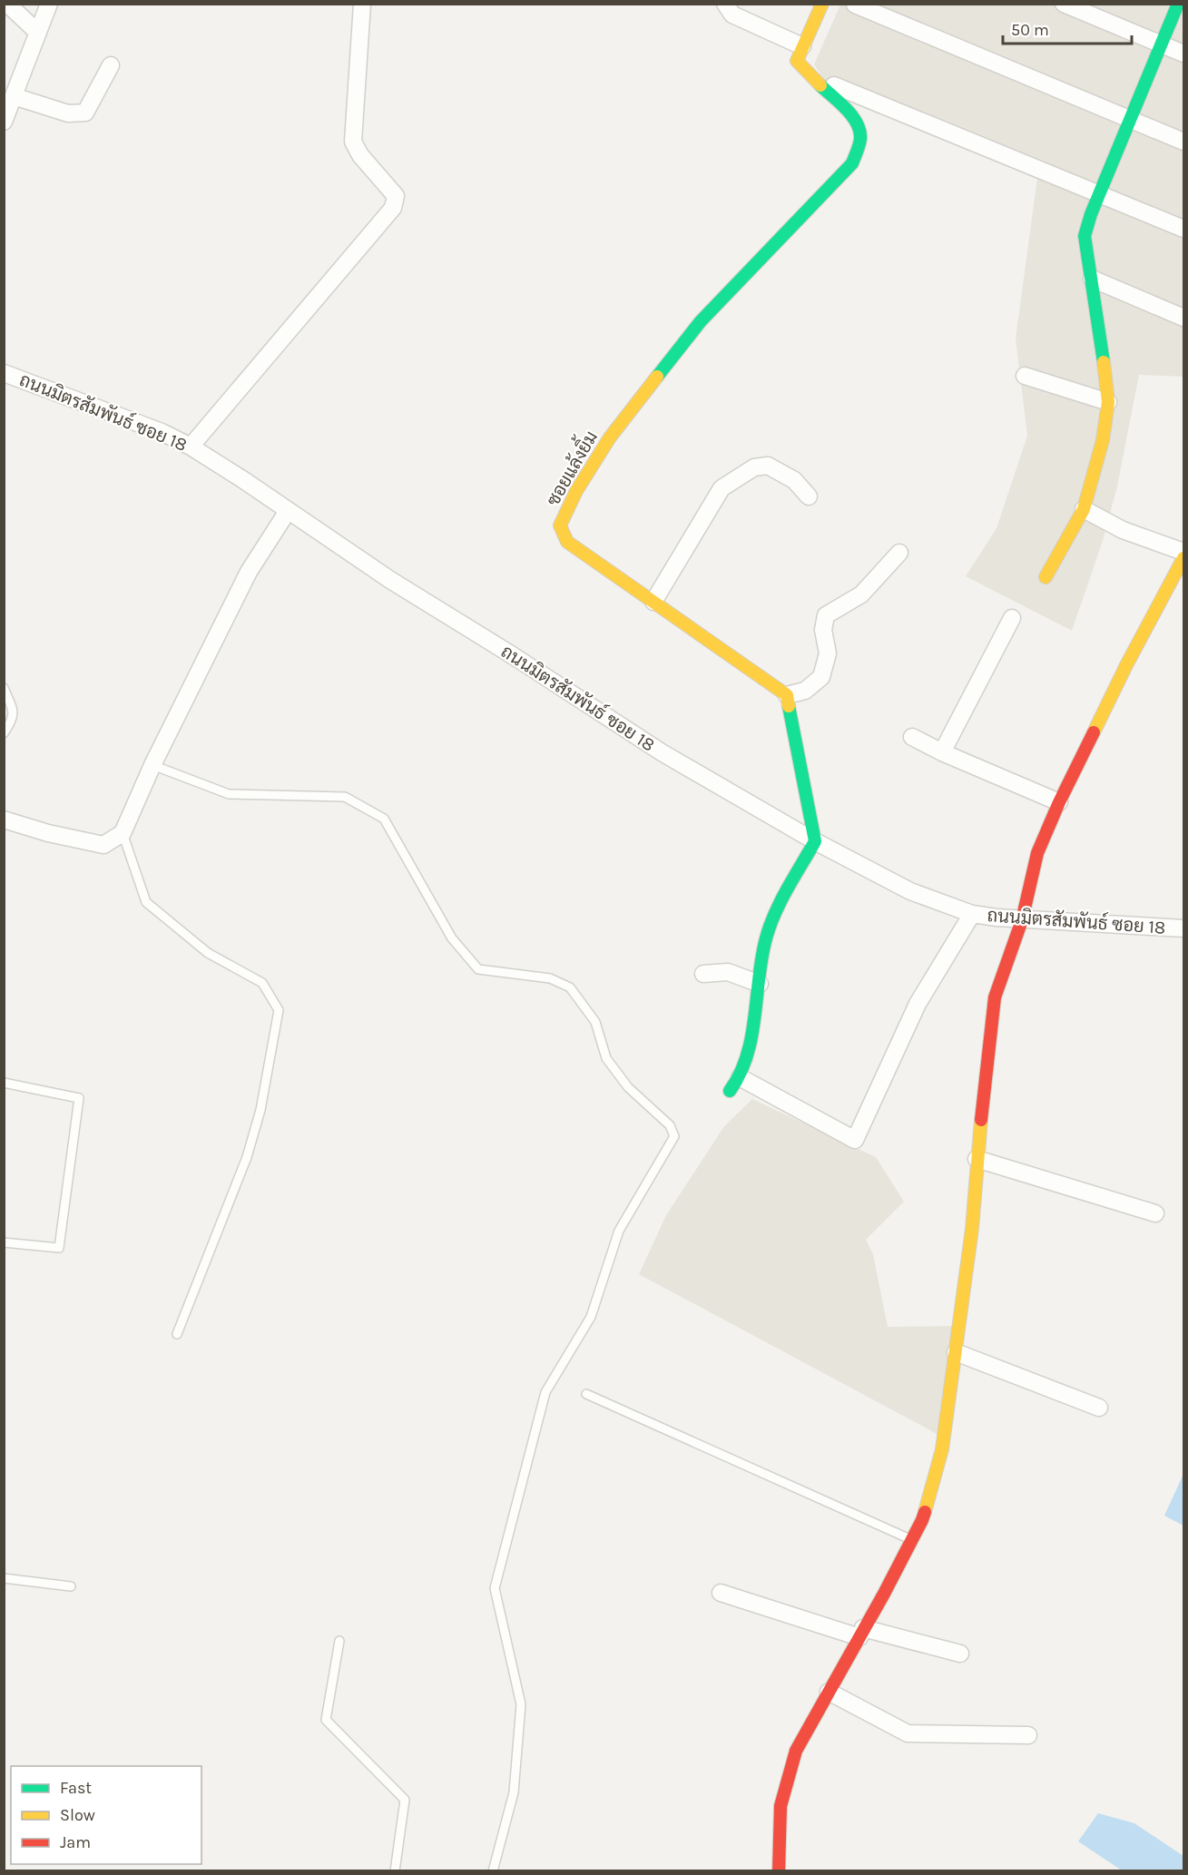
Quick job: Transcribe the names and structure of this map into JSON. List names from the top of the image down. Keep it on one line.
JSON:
{"streets":{"street":["ถนนมิตรสัมพันธ์ ซอย 18","ซอยแล้งยิ้ม"]},"legend":["Fast","Slow","Jam"],"scale_bar":"50 m"}
